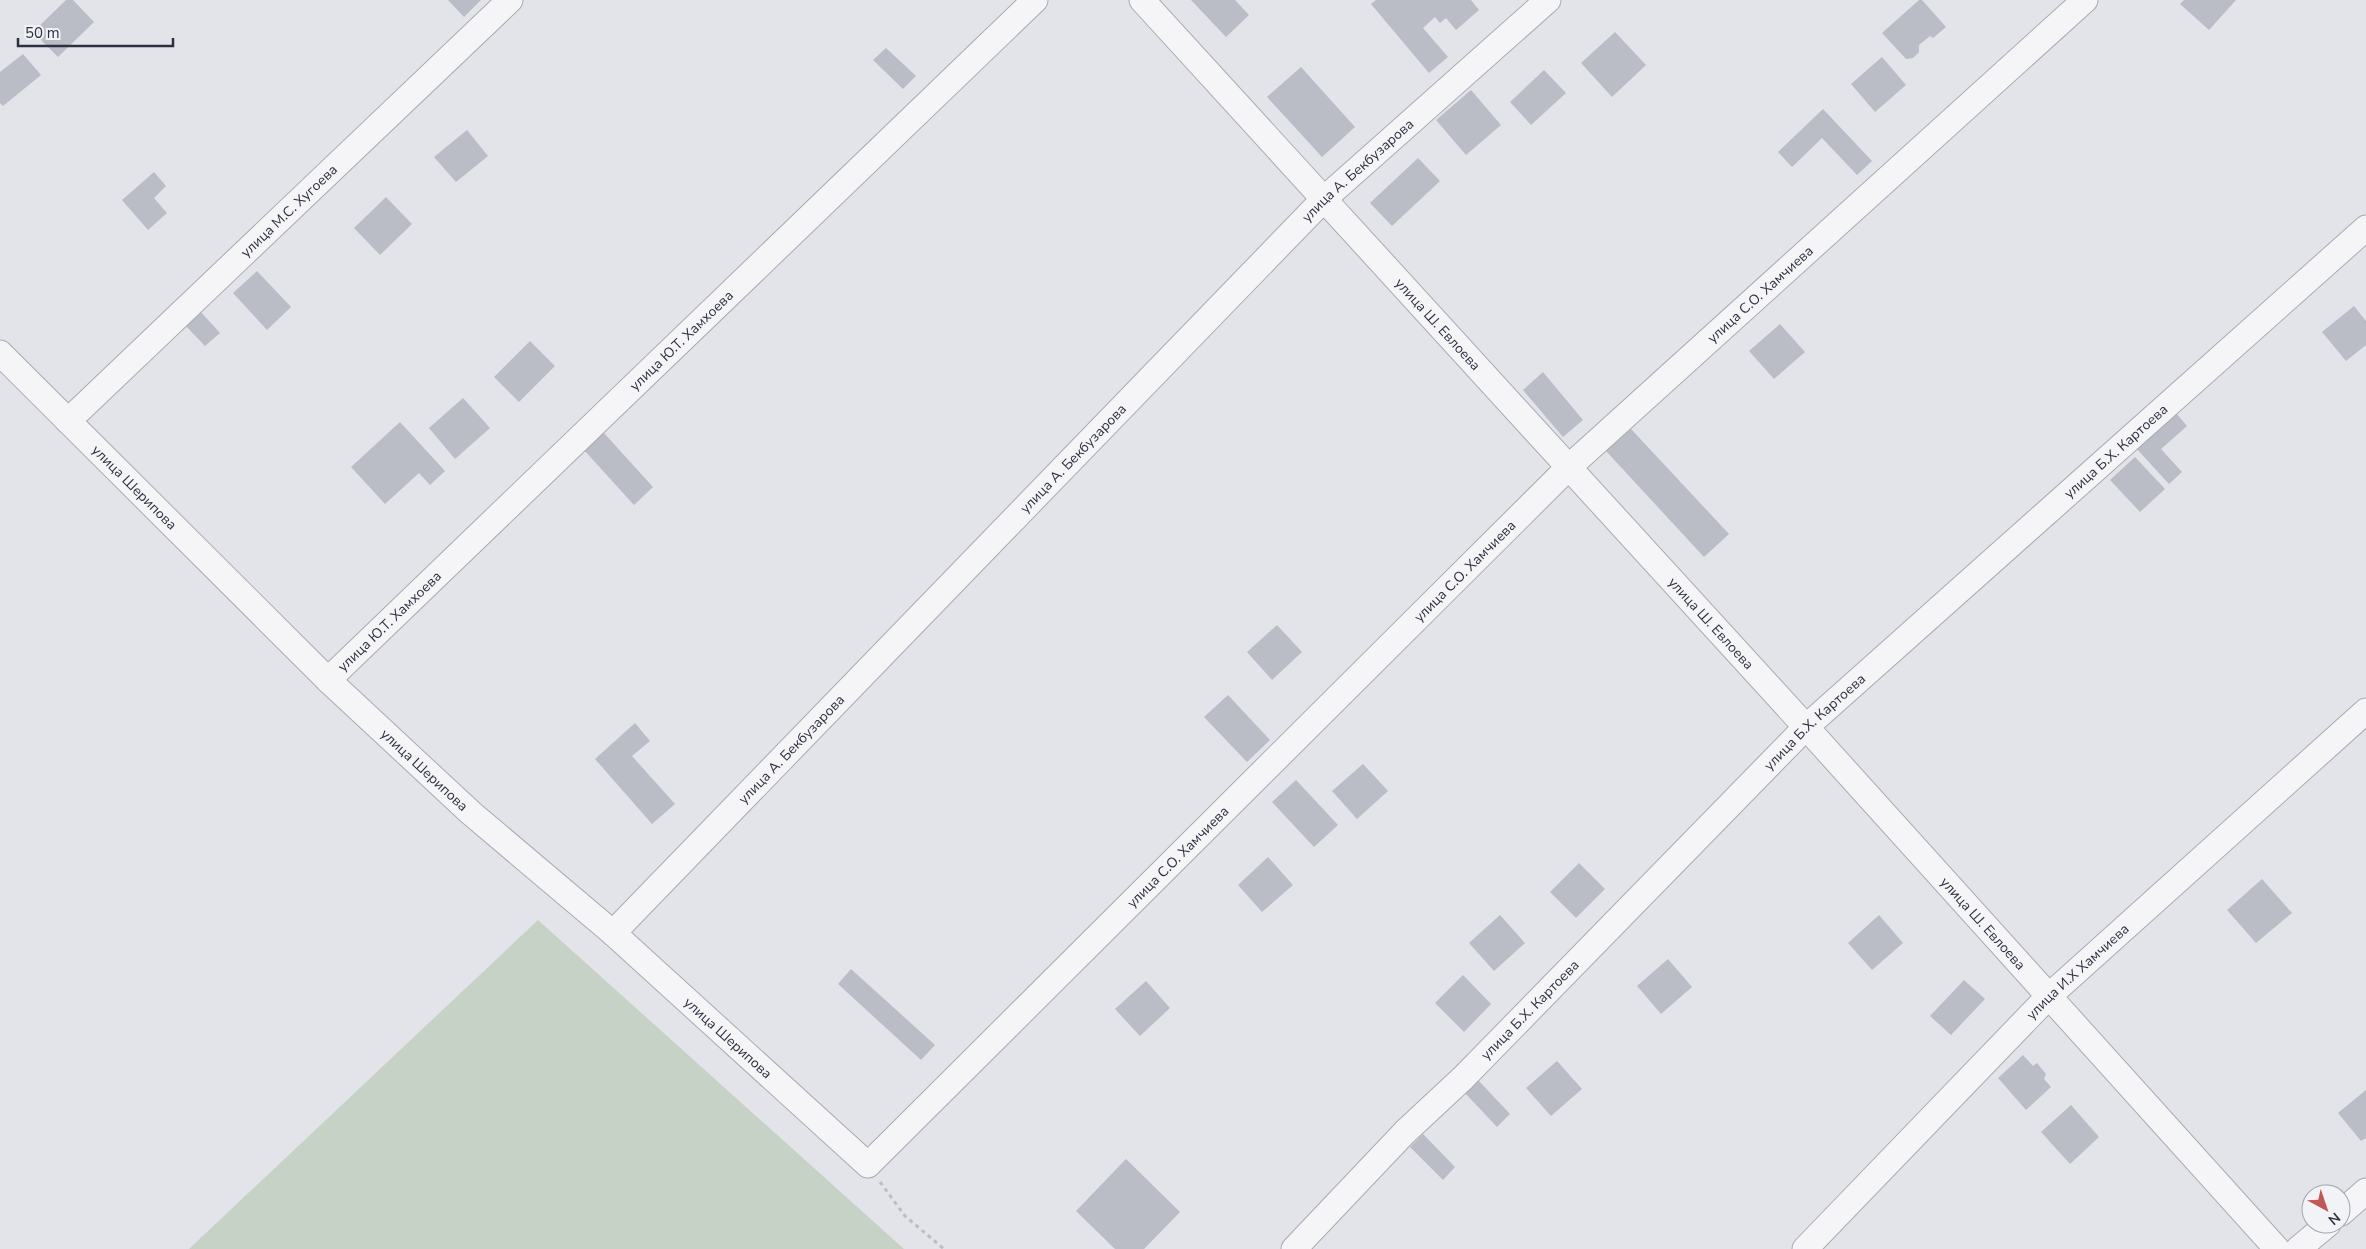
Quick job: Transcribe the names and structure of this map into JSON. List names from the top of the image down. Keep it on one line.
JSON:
{"streets":{"street":["улица А. Бекбузарова","улица М.С. Хугоева","улица С.О. Хамчиева","улица Ш. Евлоева","улица Ю.Т. Хамхоева","улица Б.Х. Картоева","улица Шерипова","улица И.Х Хамчиева"]},"crossings":[["улица А. Бекбузарова","улица Ш. Евлоева"],["улица А. Бекбузарова","улица Шерипова"],["улица М.С. Хугоева","улица Шерипова"],["улица С.О. Хамчиева","улица Ш. Евлоева"],["улица С.О. Хамчиева","улица Шерипова"],["улица Ш. Евлоева","улица Б.Х. Картоева"],["улица Ш. Евлоева","улица И.Х Хамчиева"],["улица Ю.Т. Хамхоева","улица Шерипова"]],"scale_bar":"50 m","north":"bottom right"}
